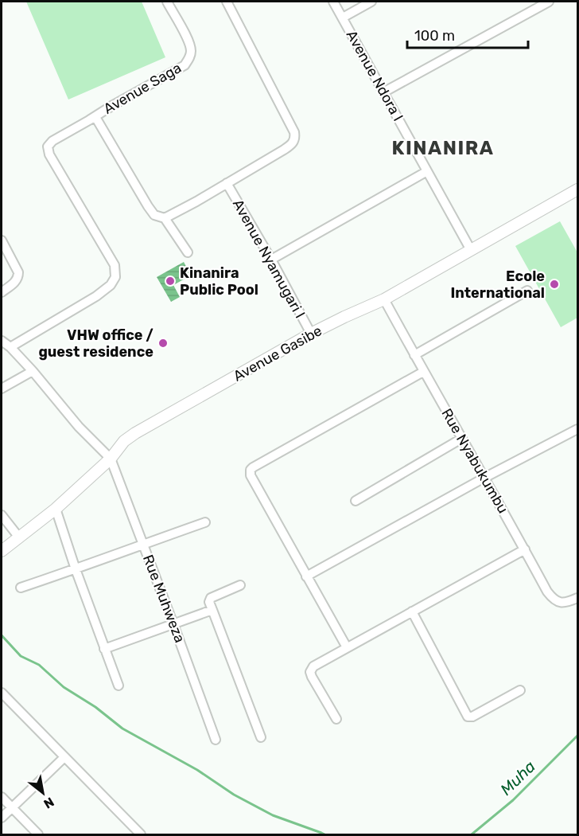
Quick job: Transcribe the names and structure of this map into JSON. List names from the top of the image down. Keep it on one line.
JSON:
{"streets":{"street":["Avenue Ndora I","Avenue Saga","Avenue Nyamugari I","Avenue Gasibe","Rue Nyabukumbu","Rue Muhweza"]},"crossings":[["Avenue Ndora I","Avenue Gasibe"],["Avenue Nyamugari I","Avenue Gasibe"],["Avenue Gasibe","Rue Nyabukumbu"],["Avenue Gasibe","Rue Muhweza"]],"districts":["KINANIRA"],"water":["Muha"],"places":["Kinanira Public Pool","Ecole International","VHW office / guest residence"],"scale_bar":"100 m","north":"bottom right"}
